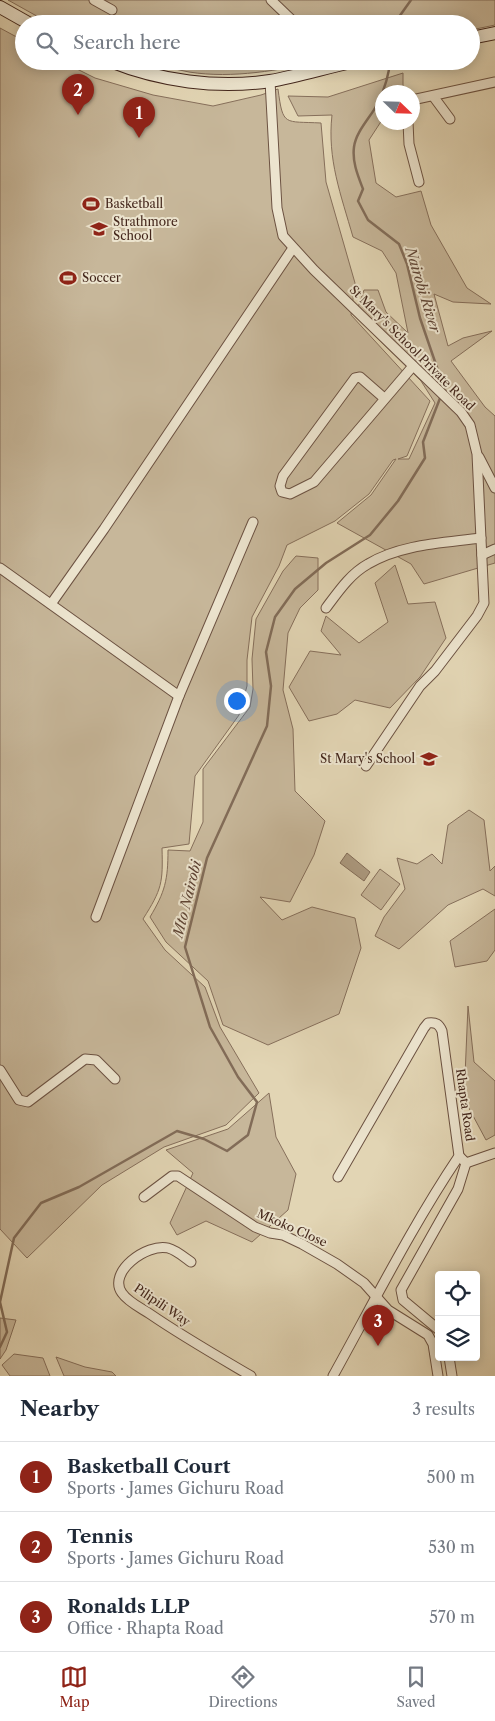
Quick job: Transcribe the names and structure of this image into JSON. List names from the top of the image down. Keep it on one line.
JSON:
{"streets":{"street":["St Mary's School Private Road","Rhapta Road","Mkoko Close","Pilipili Way"]},"crossings":[["Rhapta Road","Mkoko Close"]],"water":["Nairobi River","Mto Nairobi"],"places":{"sports":["Basketball","Soccer"],"school or university":["Strathmore School","St Mary's School"]},"north":"bottom right","page":{"search":"Search here","pins":["2","1","3"],"heading":["Nearby","3 results"],"list":[{"mark":"1","name":"Basketball Court","note":"Sports · James Gichuru Road","value":"500 m"},{"mark":"2","name":"Tennis","note":"Sports · James Gichuru Road","value":"530 m"},{"mark":"3","name":"Ronalds LLP","note":"Office · Rhapta Road","value":"570 m"}],"nav":["Map","Directions","Saved"]}}
